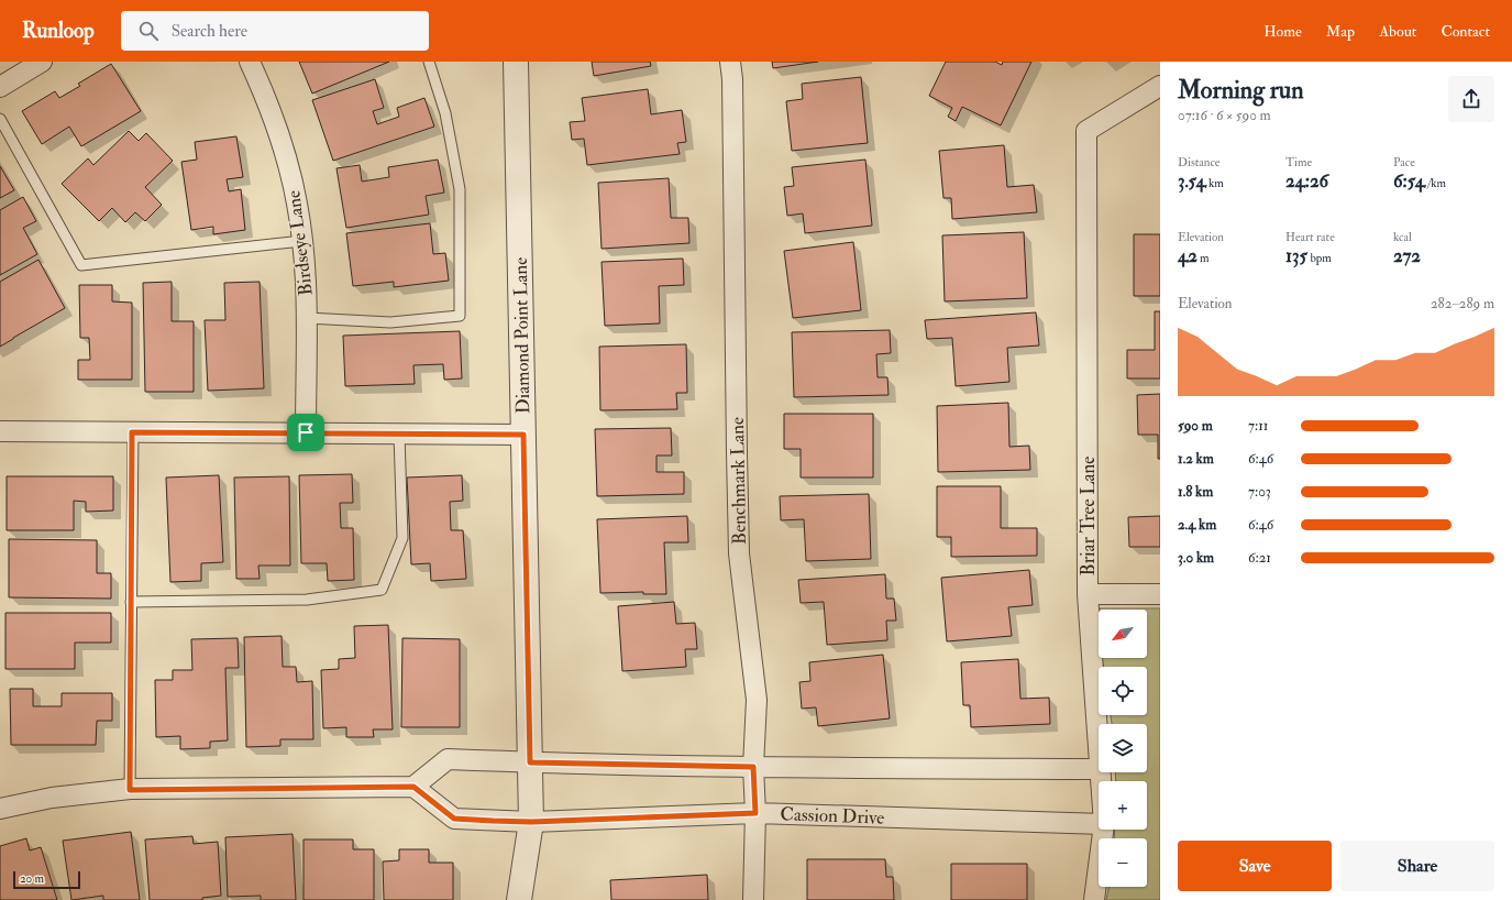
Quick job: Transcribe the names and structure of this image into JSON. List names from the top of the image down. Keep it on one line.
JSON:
{"streets":{"street":["Birdseye Lane","Diamond Point Lane","Benchmark Lane","Briar Tree Lane","Cassion Drive"]},"crossings":[["Diamond Point Lane","Cassion Drive"],["Benchmark Lane","Cassion Drive"]],"scale_bar":"20 m","north":"bottom left","page":{"header":"Runloop","search":"Search here","nav":["Home","Map","About","Contact"],"heading":["Morning run","07:16 · 6 × 590 m"],"stats":[["Distance","3.54 km"],["Time","24:26"],["Pace","6:54 /km"],["Elevation","42 m"],["Heart rate","135 bpm"],["kcal","272"]],"chart":["Elevation","282–289 m"],"list":[{"name":"590 m","note":"7:11"},{"name":"1.2 km","note":"6:46"},{"name":"1.8 km","note":"7:03"},{"name":"2.4 km","note":"6:46"},{"name":"3.0 km","note":"6:21"}],"map_buttons":["+","−"],"buttons":["Save","Share"],"scale":"20 m"}}
